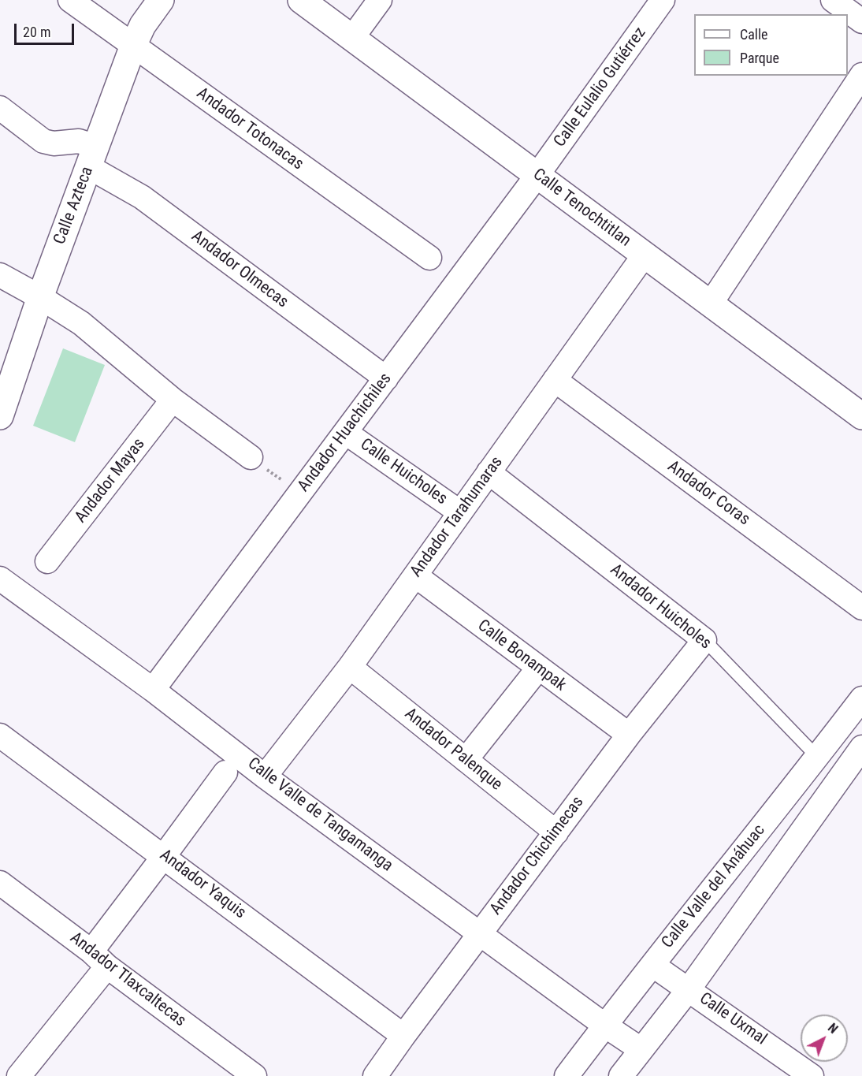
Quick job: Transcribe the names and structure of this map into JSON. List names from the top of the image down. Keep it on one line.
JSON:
{"streets":{"street":["Calle Eulalio Gutiérrez","Andador Totonacas","Calle Azteca","Calle Tenochtitlan","Andador Olmecas","Andador Huachichiles","Calle Huicholes","Andador Mayas","Andador Coras","Andador Tarahumaras","Andador Huicholes","Calle Bonampak","Andador Palenque","Calle Valle de Tangamanga","Andador Chichimecas","Andador Yaquis","Calle Valle del Anáhuac","Andador Tlaxcaltecas","Calle Uxmal"]},"crossings":[["Calle Eulalio Gutiérrez","Calle Tenochtitlan"],["Calle Eulalio Gutiérrez","Andador Huachichiles"],["Andador Totonacas","Calle Azteca"],["Calle Azteca","Andador Olmecas"],["Calle Tenochtitlan","Andador Huachichiles"],["Calle Tenochtitlan","Andador Tarahumaras"],["Andador Olmecas","Andador Huachichiles"],["Andador Huachichiles","Calle Huicholes"],["Andador Huachichiles","Calle Valle de Tangamanga"],["Calle Huicholes","Andador Tarahumaras"],["Andador Coras","Andador Tarahumaras"],["Andador Tarahumaras","Andador Huicholes"],["Andador Tarahumaras","Calle Bonampak"],["Andador Tarahumaras","Andador Palenque"],["Andador Tarahumaras","Calle Valle de Tangamanga"],["Andador Huicholes","Andador Chichimecas"],["Andador Huicholes","Calle Valle del Anáhuac"],["Calle Bonampak","Andador Chichimecas"],["Andador Palenque","Andador Chichimecas"],["Calle Valle de Tangamanga","Andador Chichimecas"],["Calle Valle de Tangamanga","Calle Valle del Anáhuac"],["Andador Chichimecas","Andador Yaquis"],["Calle Valle del Anáhuac","Calle Uxmal"]],"legend":["Calle","Parque"],"scale_bar":"20 m","north":"top right"}
